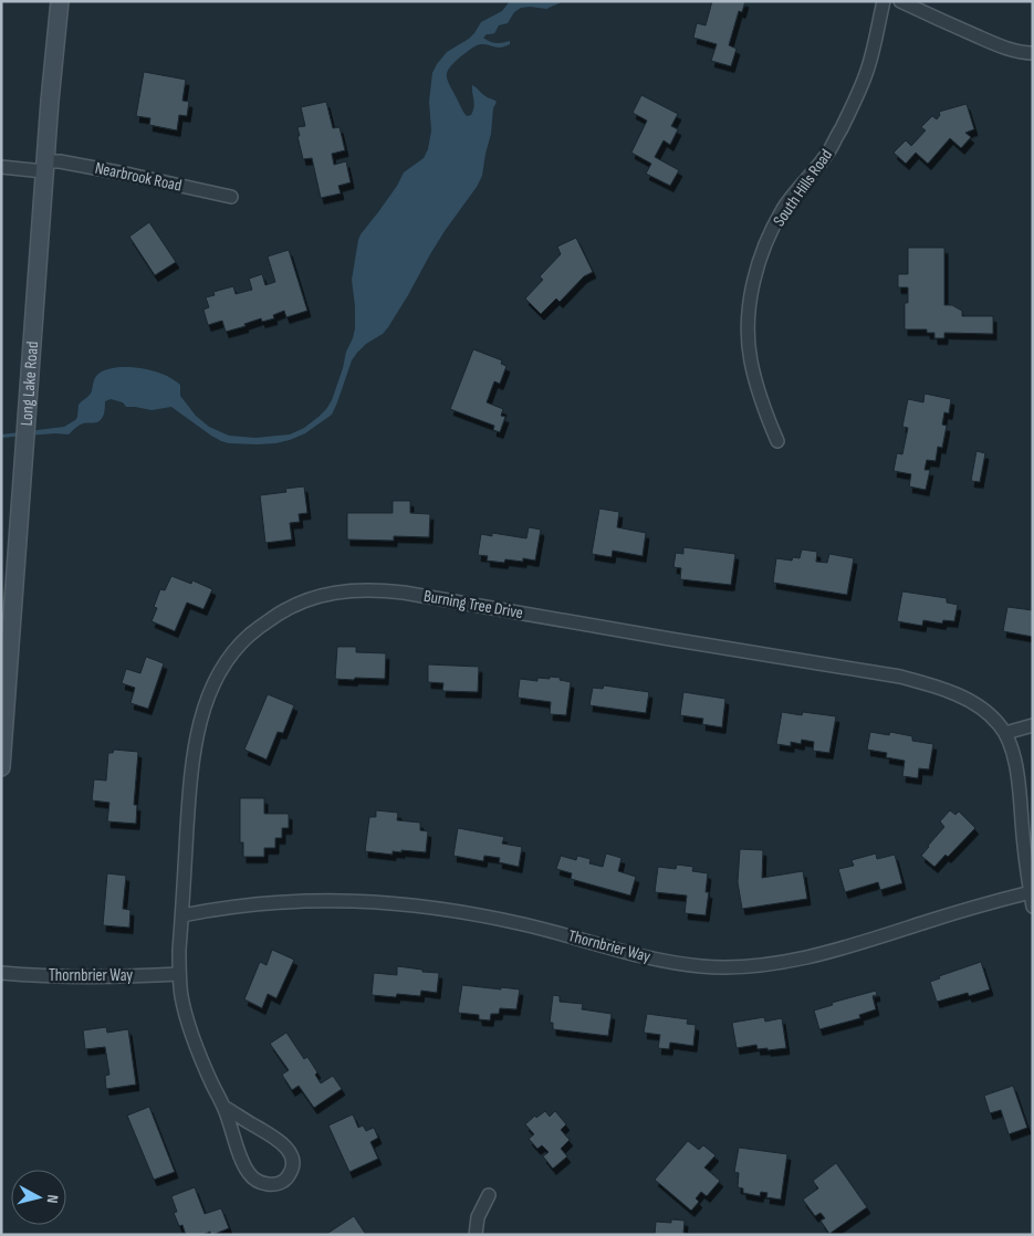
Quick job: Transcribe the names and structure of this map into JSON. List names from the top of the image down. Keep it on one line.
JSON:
{"streets":{"main road":["Long Lake Road"],"street":["Nearbrook Road","South Hills Road","Burning Tree Drive","Thornbrier Way"]},"crossings":[["Nearbrook Road","Long Lake Road"],["Burning Tree Drive","Thornbrier Way"]],"north":"right"}
